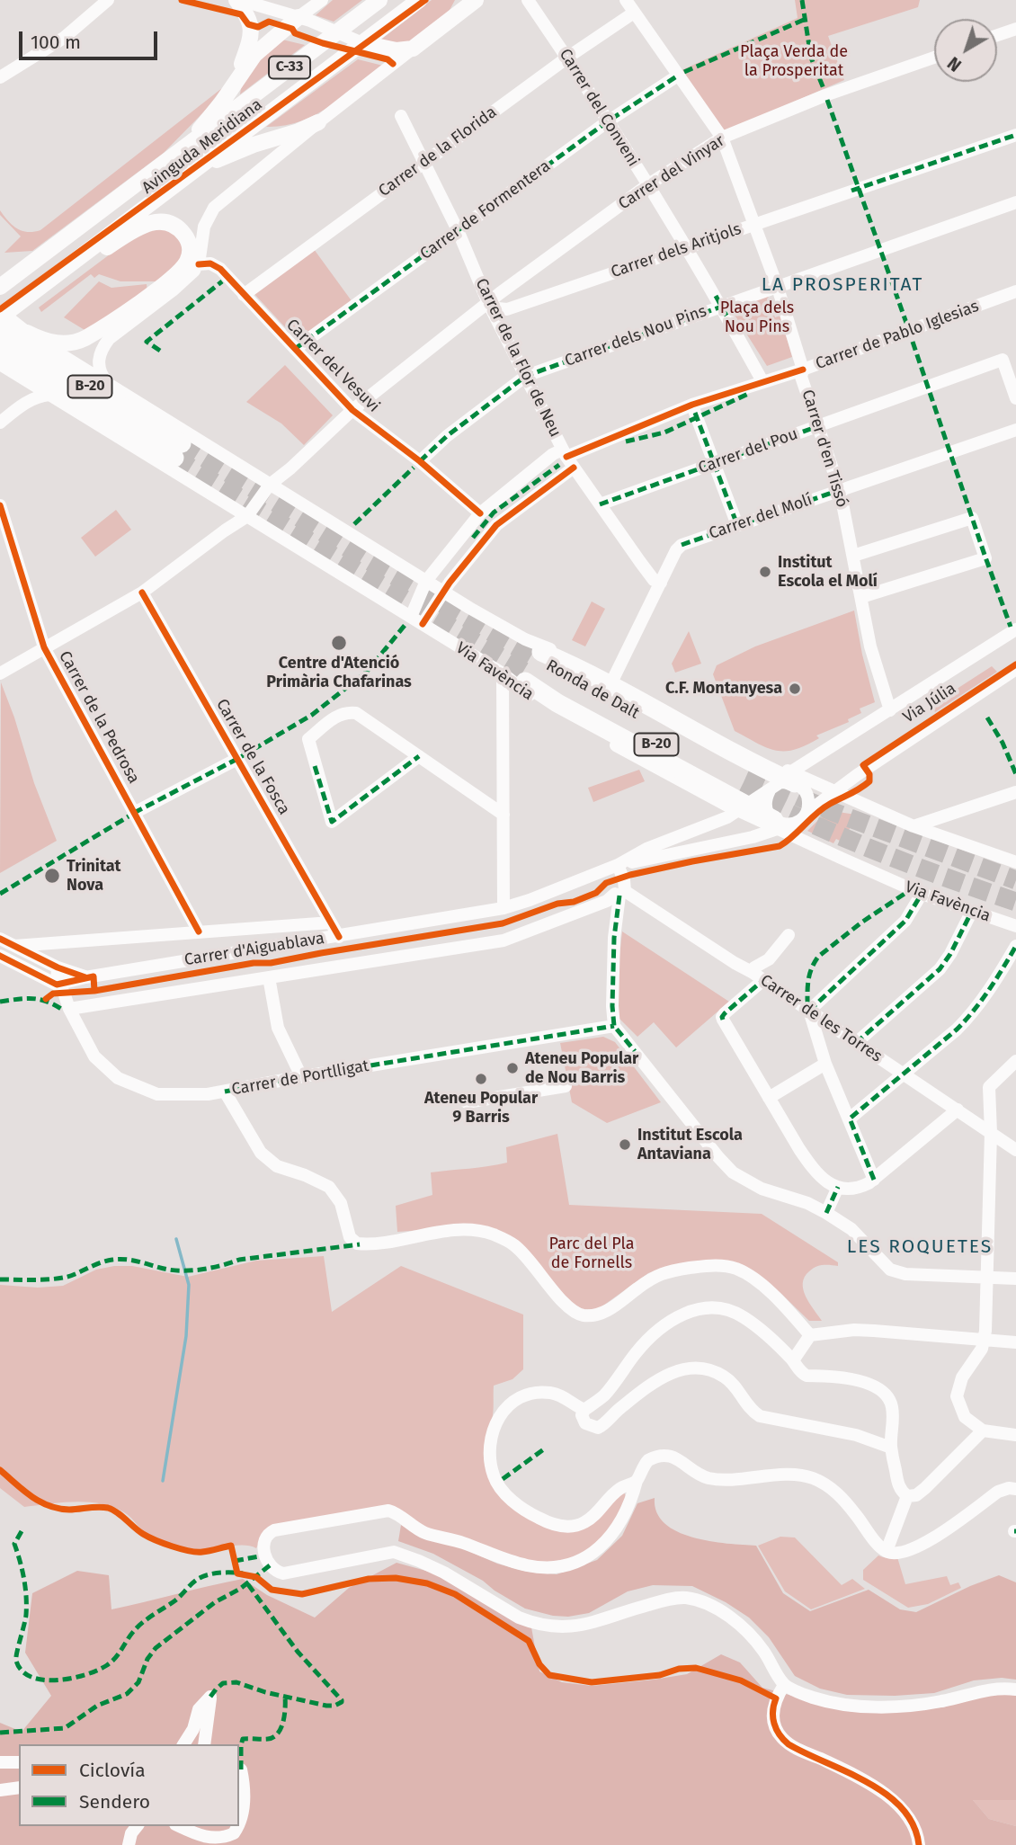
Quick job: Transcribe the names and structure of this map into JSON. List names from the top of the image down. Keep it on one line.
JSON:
{"streets":{"highway":["B-20","Ronda de Dalt"],"main road":["C-33","Avinguda Meridiana"],"street":["Carrer del Conveni","Carrer de la Florida","Carrer del Vinyar","Carrer de Formentera","Carrer dels Aritjols","Carrer de Pablo Iglesias","Carrer dels Nou Pins","Carrer de la Flor de Neu","Carrer del Vesuvi","Carrer d'en Tissó","Carrer del Pou","Carrer del Molí","Via Favència","Via Júlia","Carrer de la Pedrosa","Carrer de la Fosca","Carrer d'Aiguablava","Carrer de les Torres","Carrer de Portlligat"]},"crossings":[["Carrer del Conveni","Carrer de la Florida"],["Carrer del Conveni","Carrer del Vinyar"],["Carrer del Conveni","Carrer de Formentera"],["Carrer del Conveni","Carrer dels Aritjols"],["Carrer del Conveni","Carrer de Pablo Iglesias"],["Carrer del Conveni","Carrer dels Nou Pins"],["Carrer de la Florida","Carrer de la Flor de Neu"],["Carrer de la Florida","Carrer del Vesuvi"],["Carrer de la Florida","Carrer d'en Tissó"],["Carrer del Vinyar","Carrer dels Aritjols"],["Carrer del Vinyar","Carrer de la Flor de Neu"],["Carrer del Vinyar","Carrer del Vesuvi"],["Carrer del Vinyar","Carrer d'en Tissó"],["Carrer del Vinyar","Via Favència"],["Carrer de Formentera","Carrer de la Flor de Neu"],["Carrer de Formentera","Carrer del Vesuvi"],["Carrer de Formentera","Carrer d'en Tissó"],["Carrer dels Aritjols","Carrer de la Flor de Neu"],["Carrer dels Aritjols","Carrer d'en Tissó"],["Carrer de Pablo Iglesias","Carrer de la Flor de Neu"],["Carrer de Pablo Iglesias","Carrer del Vesuvi"],["Carrer de Pablo Iglesias","Carrer d'en Tissó"],["Carrer de Pablo Iglesias","Via Favència"],["Carrer dels Nou Pins","Carrer de la Flor de Neu"],["Carrer dels Nou Pins","Carrer del Vesuvi"],["Carrer dels Nou Pins","Carrer d'en Tissó"],["Carrer de la Flor de Neu","Carrer del Pou"],["Carrer de la Flor de Neu","Carrer del Molí"],["Carrer d'en Tissó","Carrer del Pou"],["Carrer d'en Tissó","Carrer del Molí"],["Carrer d'en Tissó","Via Júlia"],["Via Favència","Ronda de Dalt"],["Via Favència","Via Júlia"],["Via Favència","Carrer d'Aiguablava"],["Ronda de Dalt","Via Júlia"],["Ronda de Dalt","Carrer d'Aiguablava"],["Via Júlia","Carrer d'Aiguablava"],["Carrer de la Pedrosa","Carrer d'Aiguablava"],["Carrer de la Fosca","Carrer d'Aiguablava"],["Carrer d'Aiguablava","Carrer de les Torres"],["Carrer d'Aiguablava","Carrer de Portlligat"]],"districts":["LA PROSPERITAT","LES ROQUETES"],"parks":["Plaça Verda de la Prosperitat","Plaça dels Nou Pins","Parc del Pla de Fornells"],"places":["Institut Escola el Molí","Centre d'Atenció Primària Chafarinas","C.F. Montanyesa","Trinitat Nova","Ateneu Popular de Nou Barris","Ateneu Popular 9 Barris","Institut Escola Antaviana"],"legend":["Ciclovía","Sendero"],"scale_bar":"100 m","north":"bottom left"}
